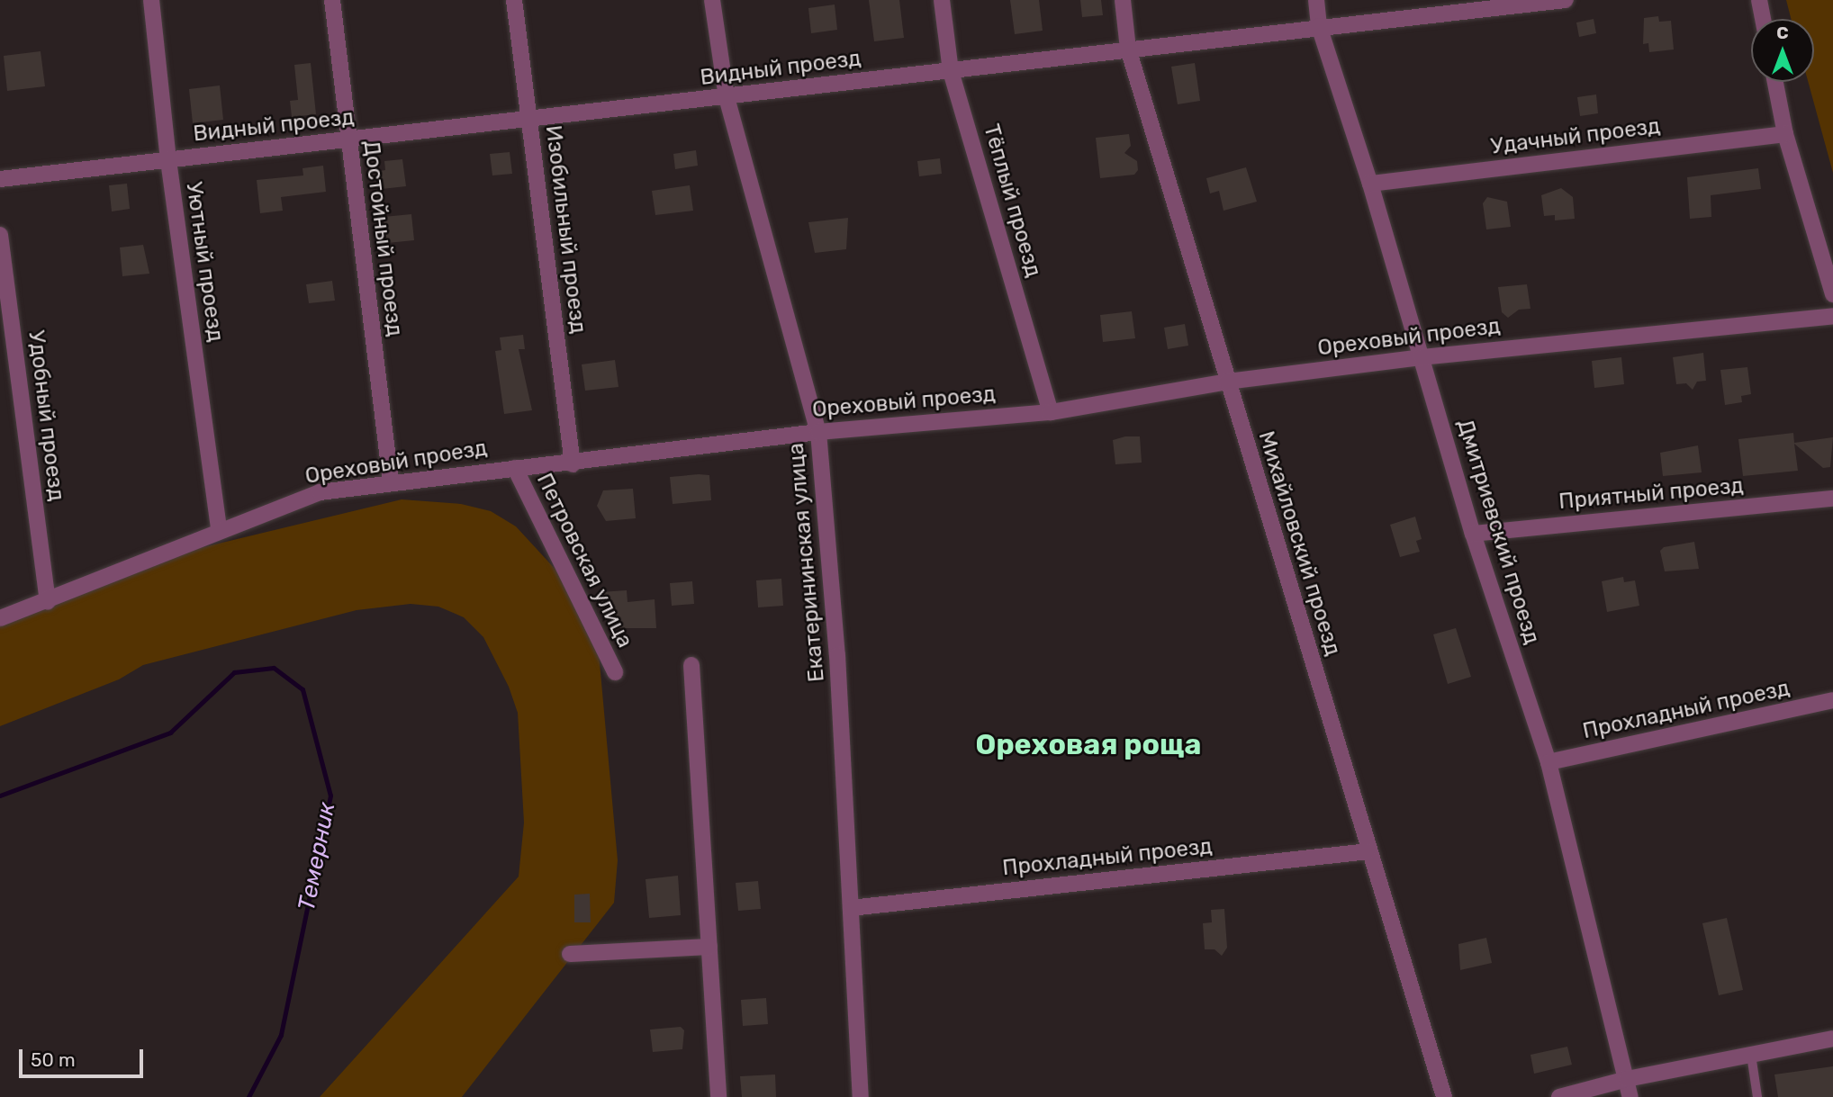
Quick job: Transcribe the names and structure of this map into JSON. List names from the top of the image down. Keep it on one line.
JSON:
{"streets":{"street":["Видный проезд","Удачный проезд","Тёплый проезд","Изобильный проезд","Достойный проезд","Уютный проезд","Ореховый проезд","Удобный проезд","Приятный проезд","Дмитриевский проезд","Михайловский проезд","Петровская улица","Екатерининская улица","Прохладный проезд"]},"crossings":[["Видный проезд","Тёплый проезд"],["Видный проезд","Изобильный проезд"],["Видный проезд","Достойный проезд"],["Видный проезд","Уютный проезд"],["Видный проезд","Дмитриевский проезд"],["Видный проезд","Михайловский проезд"],["Видный проезд","Екатерининская улица"],["Удачный проезд","Дмитриевский проезд"],["Тёплый проезд","Ореховый проезд"],["Изобильный проезд","Ореховый проезд"],["Достойный проезд","Ореховый проезд"],["Уютный проезд","Ореховый проезд"],["Ореховый проезд","Удобный проезд"],["Ореховый проезд","Дмитриевский проезд"],["Ореховый проезд","Михайловский проезд"],["Ореховый проезд","Петровская улица"],["Ореховый проезд","Екатерининская улица"],["Приятный проезд","Дмитриевский проезд"],["Дмитриевский проезд","Прохладный проезд"],["Михайловский проезд","Прохладный проезд"],["Екатерининская улица","Прохладный проезд"]],"districts":["Ореховая роща"],"water":["Темерник"],"scale_bar":"50 m","north":"top"}
